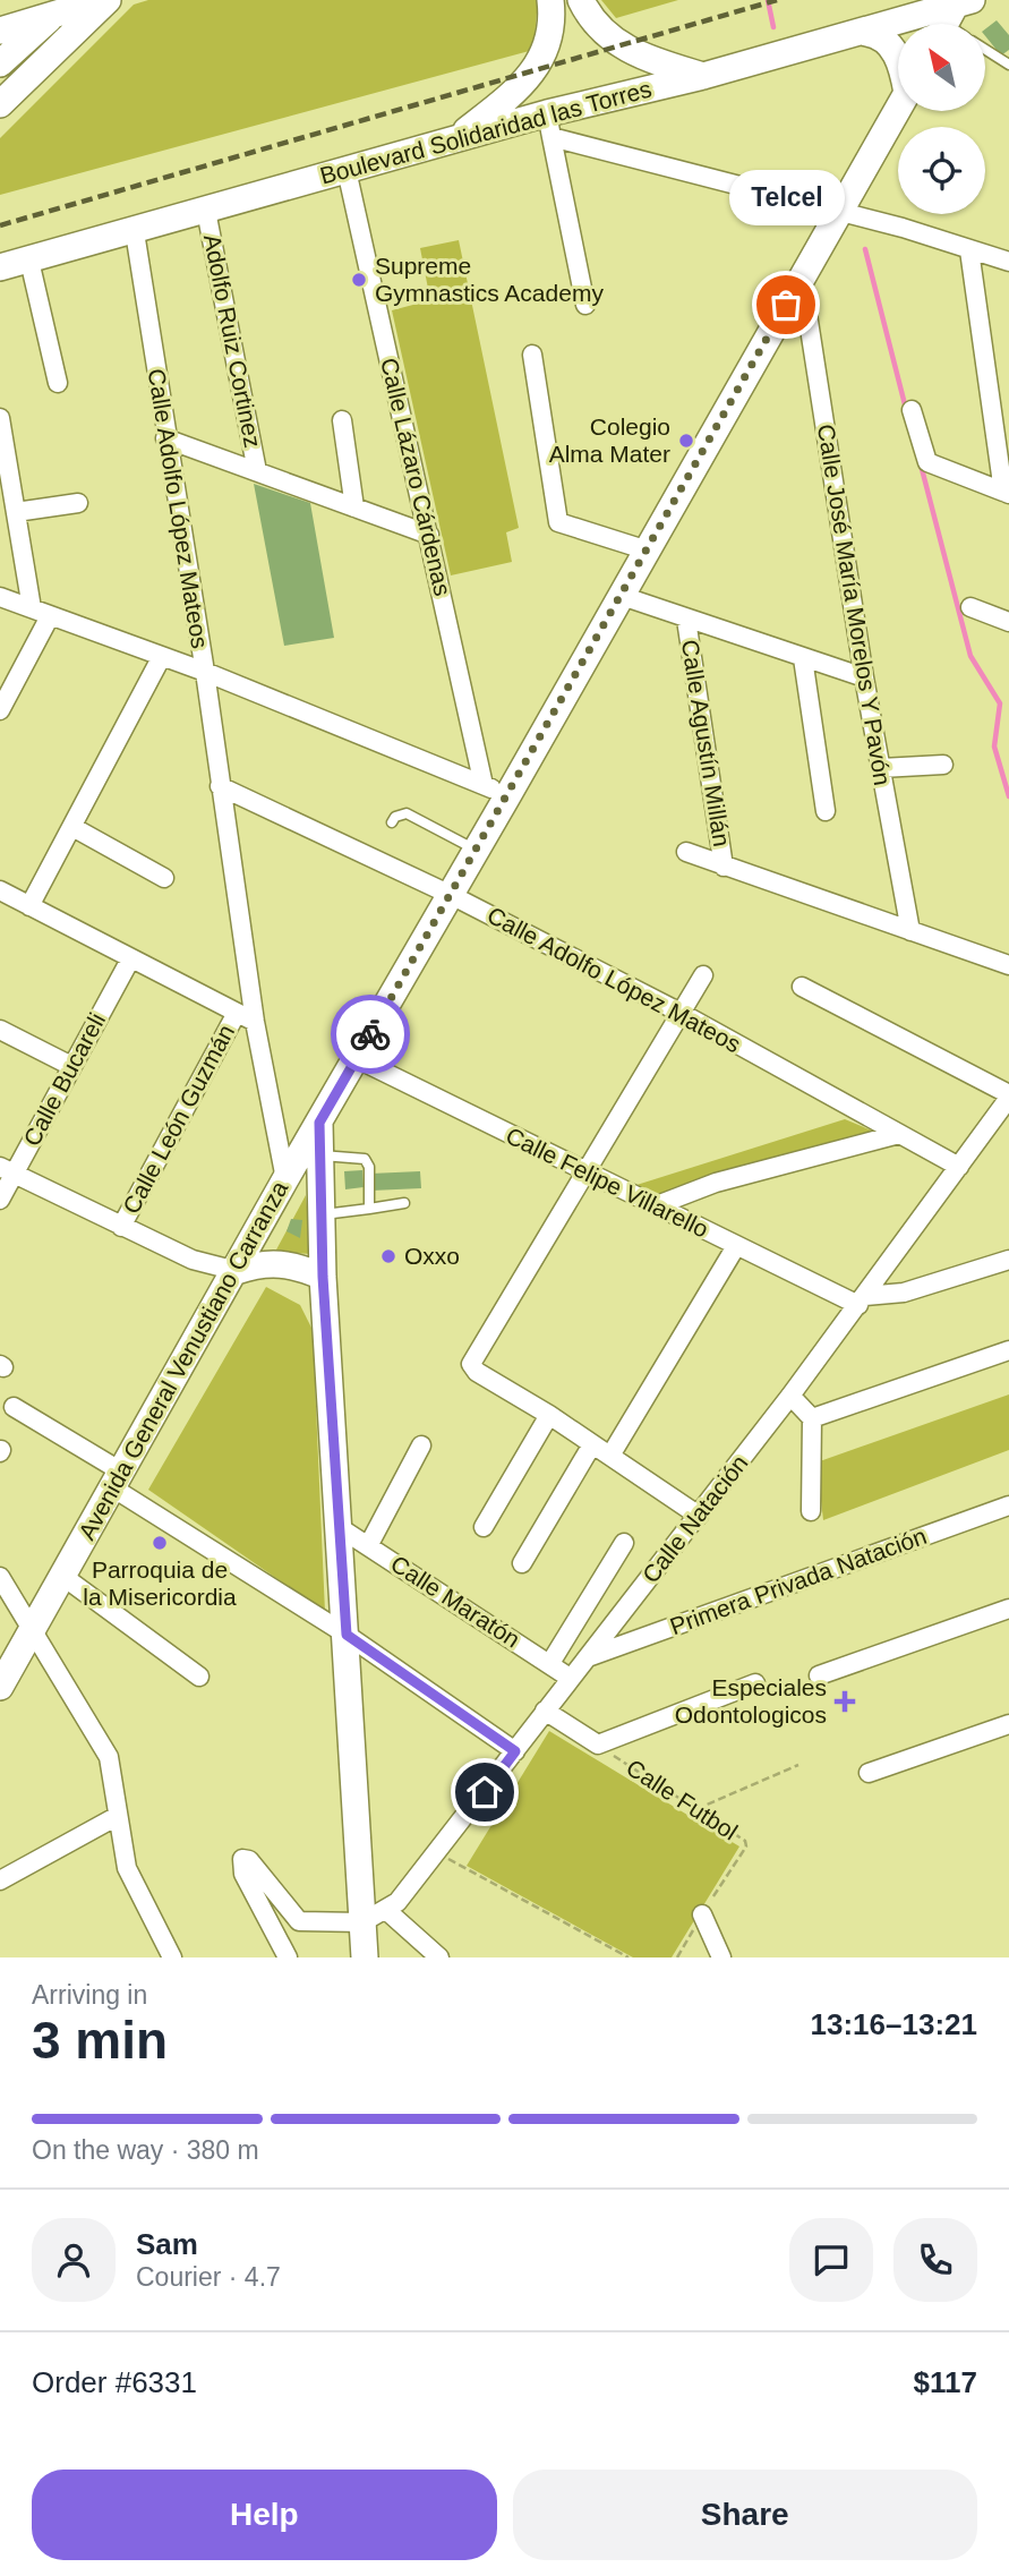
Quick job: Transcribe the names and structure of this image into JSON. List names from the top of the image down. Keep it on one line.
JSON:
{"streets":{"main road":["Boulevard Solidaridad las Torres","Avenida General Venustiano Carranza"],"street":["Adolfo Ruiz Cortinez","Calle Lázaro Cárdenas","Calle Adolfo López Mateos","Calle José María Morelos Y Pavón","Calle Agustín Millán","Calle Bucareli","Calle León Guzmán","Calle Felipe Villarello","Calle Natación","Primera Privada Natación","Calle Maratón"],"path":["Calle Futbol"]},"crossings":[["Boulevard Solidaridad las Torres","Adolfo Ruiz Cortinez"],["Boulevard Solidaridad las Torres","Calle Lázaro Cárdenas"],["Boulevard Solidaridad las Torres","Calle Adolfo López Mateos"],["Calle Adolfo López Mateos","Avenida General Venustiano Carranza"],["Calle Adolfo López Mateos","Calle Natación"],["Calle José María Morelos Y Pavón","Avenida General Venustiano Carranza"],["Calle Felipe Villarello","Avenida General Venustiano Carranza"],["Calle Felipe Villarello","Calle Natación"],["Calle Natación","Primera Privada Natación"],["Calle Natación","Calle Maratón"]],"places":{"other":["Supreme Gymnastics Academy","Telcel","Colegio Alma Mater","Oxxo","Parroquia de la Misericordia"],"health":["Especiales Odontologicos"]},"north":"top left","page":{"bubble":"Telcel","heading":["3 min","Arriving in","13:16–13:21"],"panel":["Sam","Courier · 4.7","Order #6331","$117"],"bar":"On the way · 380 m","buttons":["Help","Share"]}}
